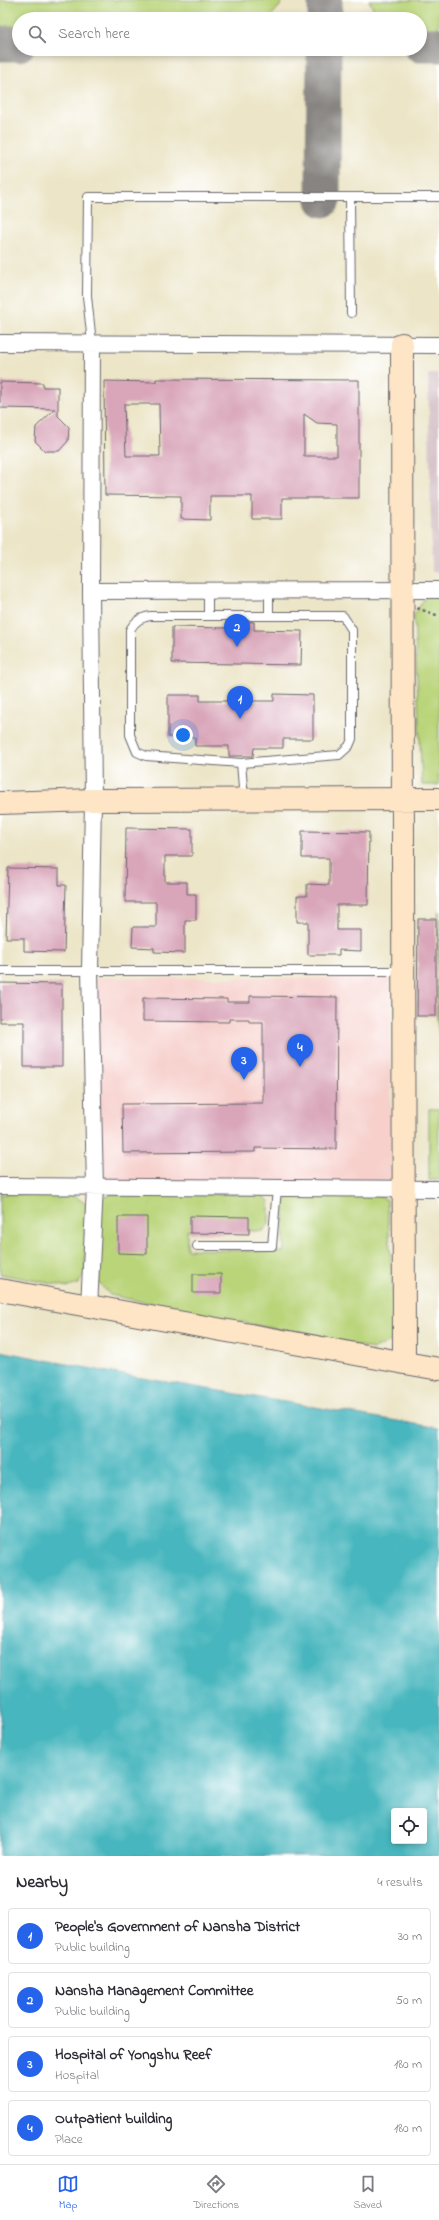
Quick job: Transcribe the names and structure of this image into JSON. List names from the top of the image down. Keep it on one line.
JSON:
{"page":{"search":"Search here","pins":["2","1","4","3"],"heading":["Nearby","4 results"],"list":[{"mark":"1","name":"People's Government of Nansha District","note":"Public building","value":"30 m"},{"mark":"2","name":"Nansha Management Committee","note":"Public building","value":"50 m"},{"mark":"3","name":"Hospital of Yongshu Reef","note":"Hospital","value":"180 m"},{"mark":"4","name":"Outpatient building","note":"Place","value":"180 m"}],"nav":["Map","Directions","Saved"]}}
